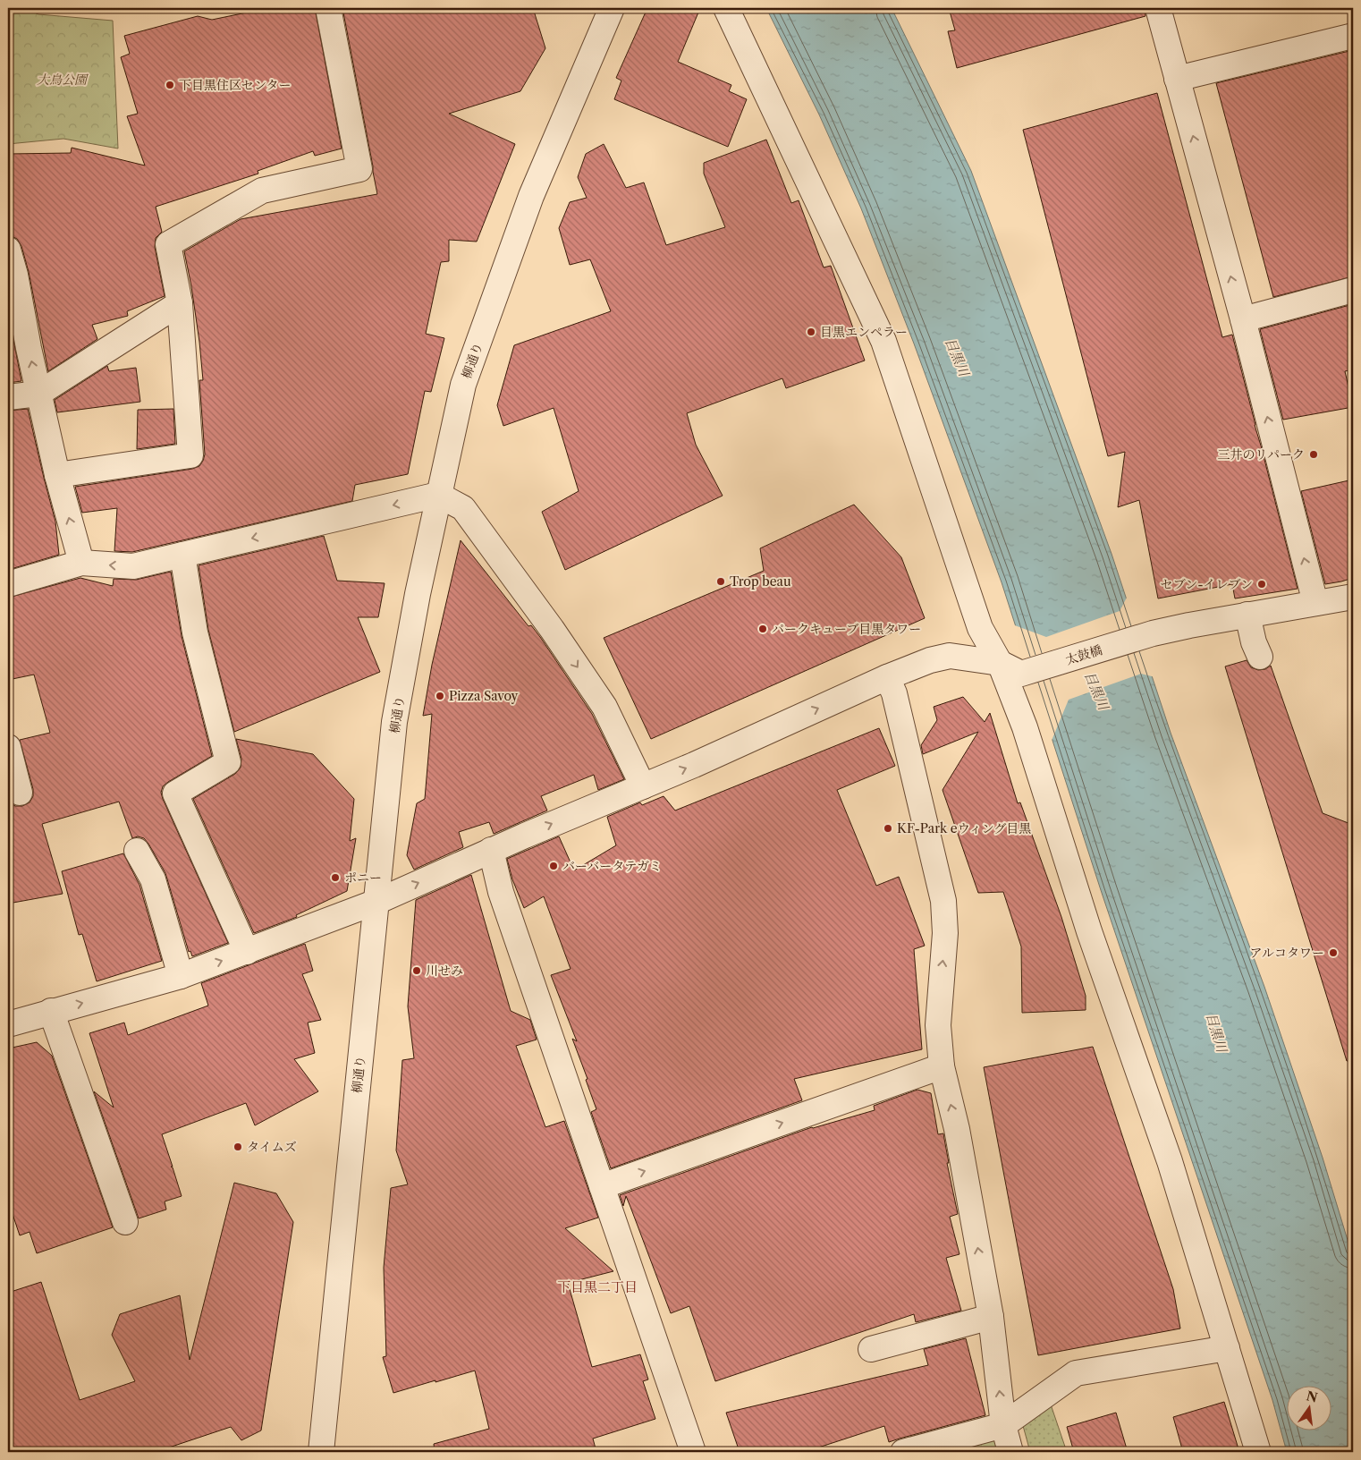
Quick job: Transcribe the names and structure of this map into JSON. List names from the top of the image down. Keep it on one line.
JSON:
{"streets":{"street":["柳通り","太鼓橋"]},"districts":["下目黒二丁目"],"water":["目黒川"],"parks":["大鳥公園"],"places":["下目黒住区センター","目黒エンペラー","三井のリパーク","Trop beau","セブン-イレブン","パークキューブ目黒タワー","Pizza Savoy","KF-Park eウィング目黒","バーバータテガミ","ポニー","アルコタワー","川せみ","タイムズ"],"north":"top"}
